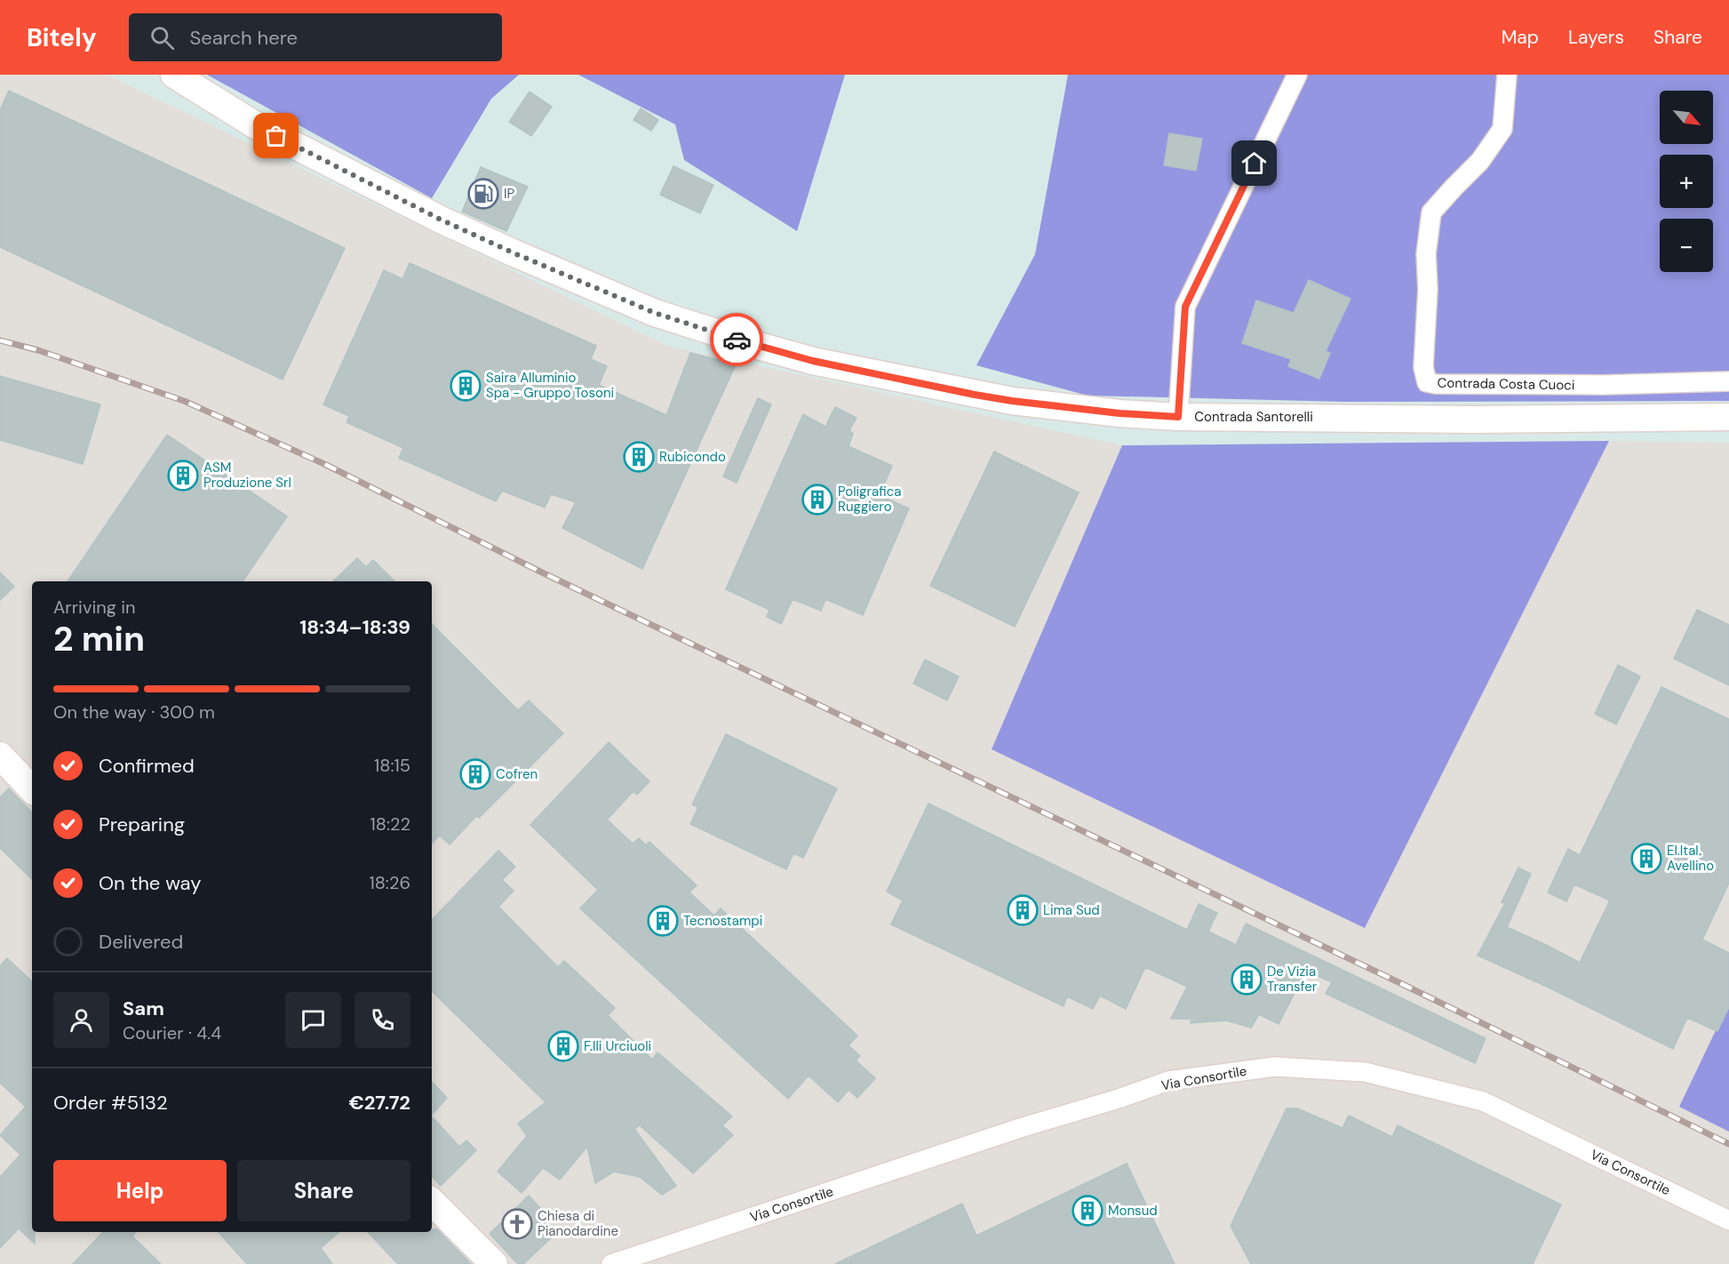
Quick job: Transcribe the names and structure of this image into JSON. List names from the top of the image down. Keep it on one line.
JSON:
{"streets":{"main road":["Contrada Santorelli"],"street":["Contrada Costa Cuoci","Via Consortile"]},"places":{"fuel station":["IP"],"building":["Saira Alluminio Spa - Gruppo Tosoni","Rubicondo","ASM Produzione Srl","Poligrafica Ruggiero","Cofren","El.Ital. Avellino","Lima Sud","Tecnostampi","De Vizia Transfer","F.lli Urciuoli","Monsud"],"church":["Chiesa di Pianodardine"]},"north":"bottom right","page":{"header":"Bitely","search":"Search here","nav":["Map","Layers","Share"],"map_buttons":["+","−"],"heading":["2 min","Arriving in","18:34–18:39"],"panel":["Sam","Courier · 4.4","Order #5132","€27.72"],"bar":"On the way · 300 m","list":[["Confirmed","18:15"],["Preparing","18:22"],["On the way","18:26"],"Delivered"],"buttons":["Help","Share"]}}
